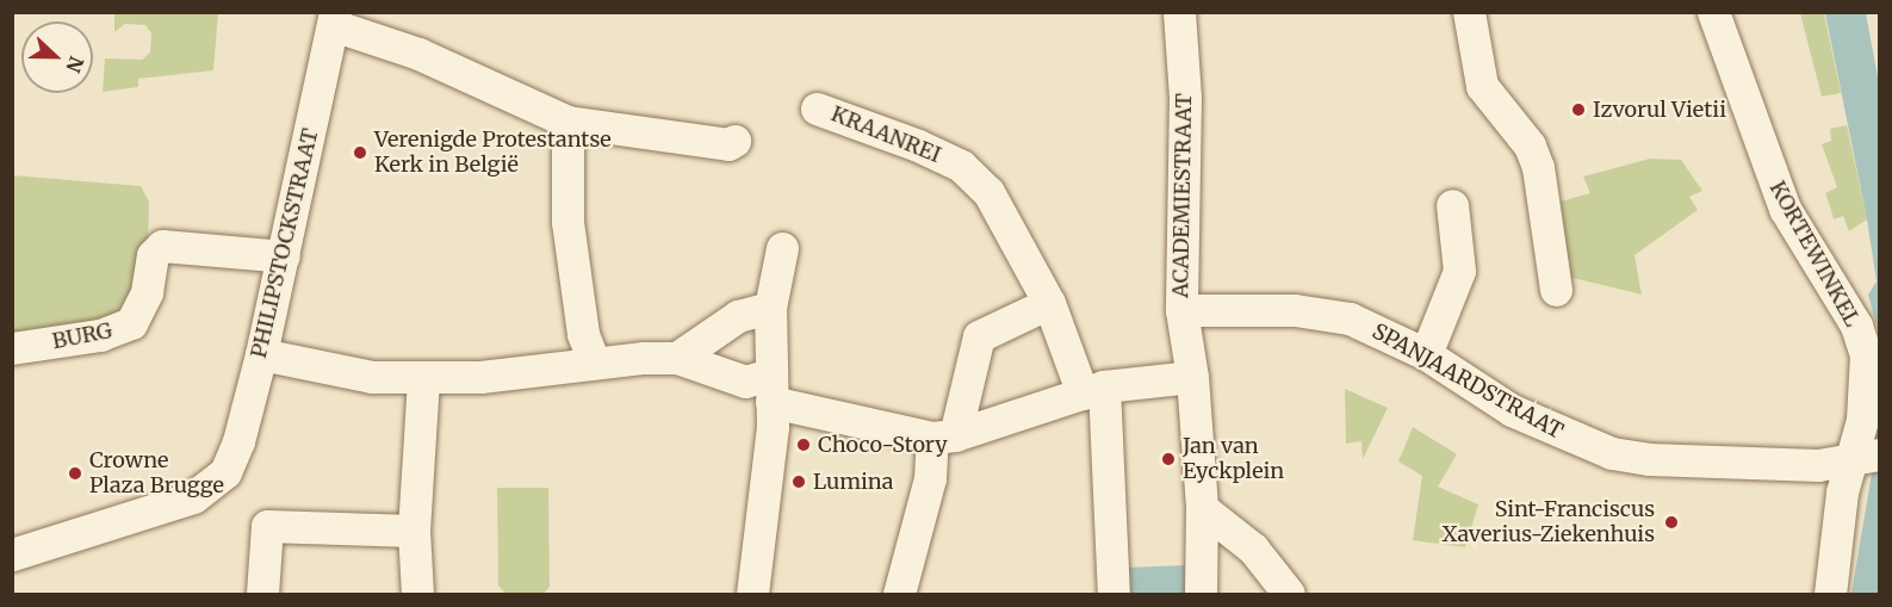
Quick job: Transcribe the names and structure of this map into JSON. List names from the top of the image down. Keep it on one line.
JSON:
{"streets":{"street":["KRAANREI","ACADEMIESTRAAT","PHILIPSTOCKSTRAAT","KORTEWINKEL","BURG","SPANJAARDSTRAAT"]},"crossings":[["ACADEMIESTRAAT","SPANJAARDSTRAAT"],["PHILIPSTOCKSTRAAT","BURG"],["KORTEWINKEL","SPANJAARDSTRAAT"]],"places":["Izvorul Vietii","Verenigde Protestantse Kerk in België","Choco-Story","Jan van Eyckplein","Crowne Plaza Brugge","Lumina","Sint-Franciscus Xaverius-Ziekenhuis"],"north":"right"}
